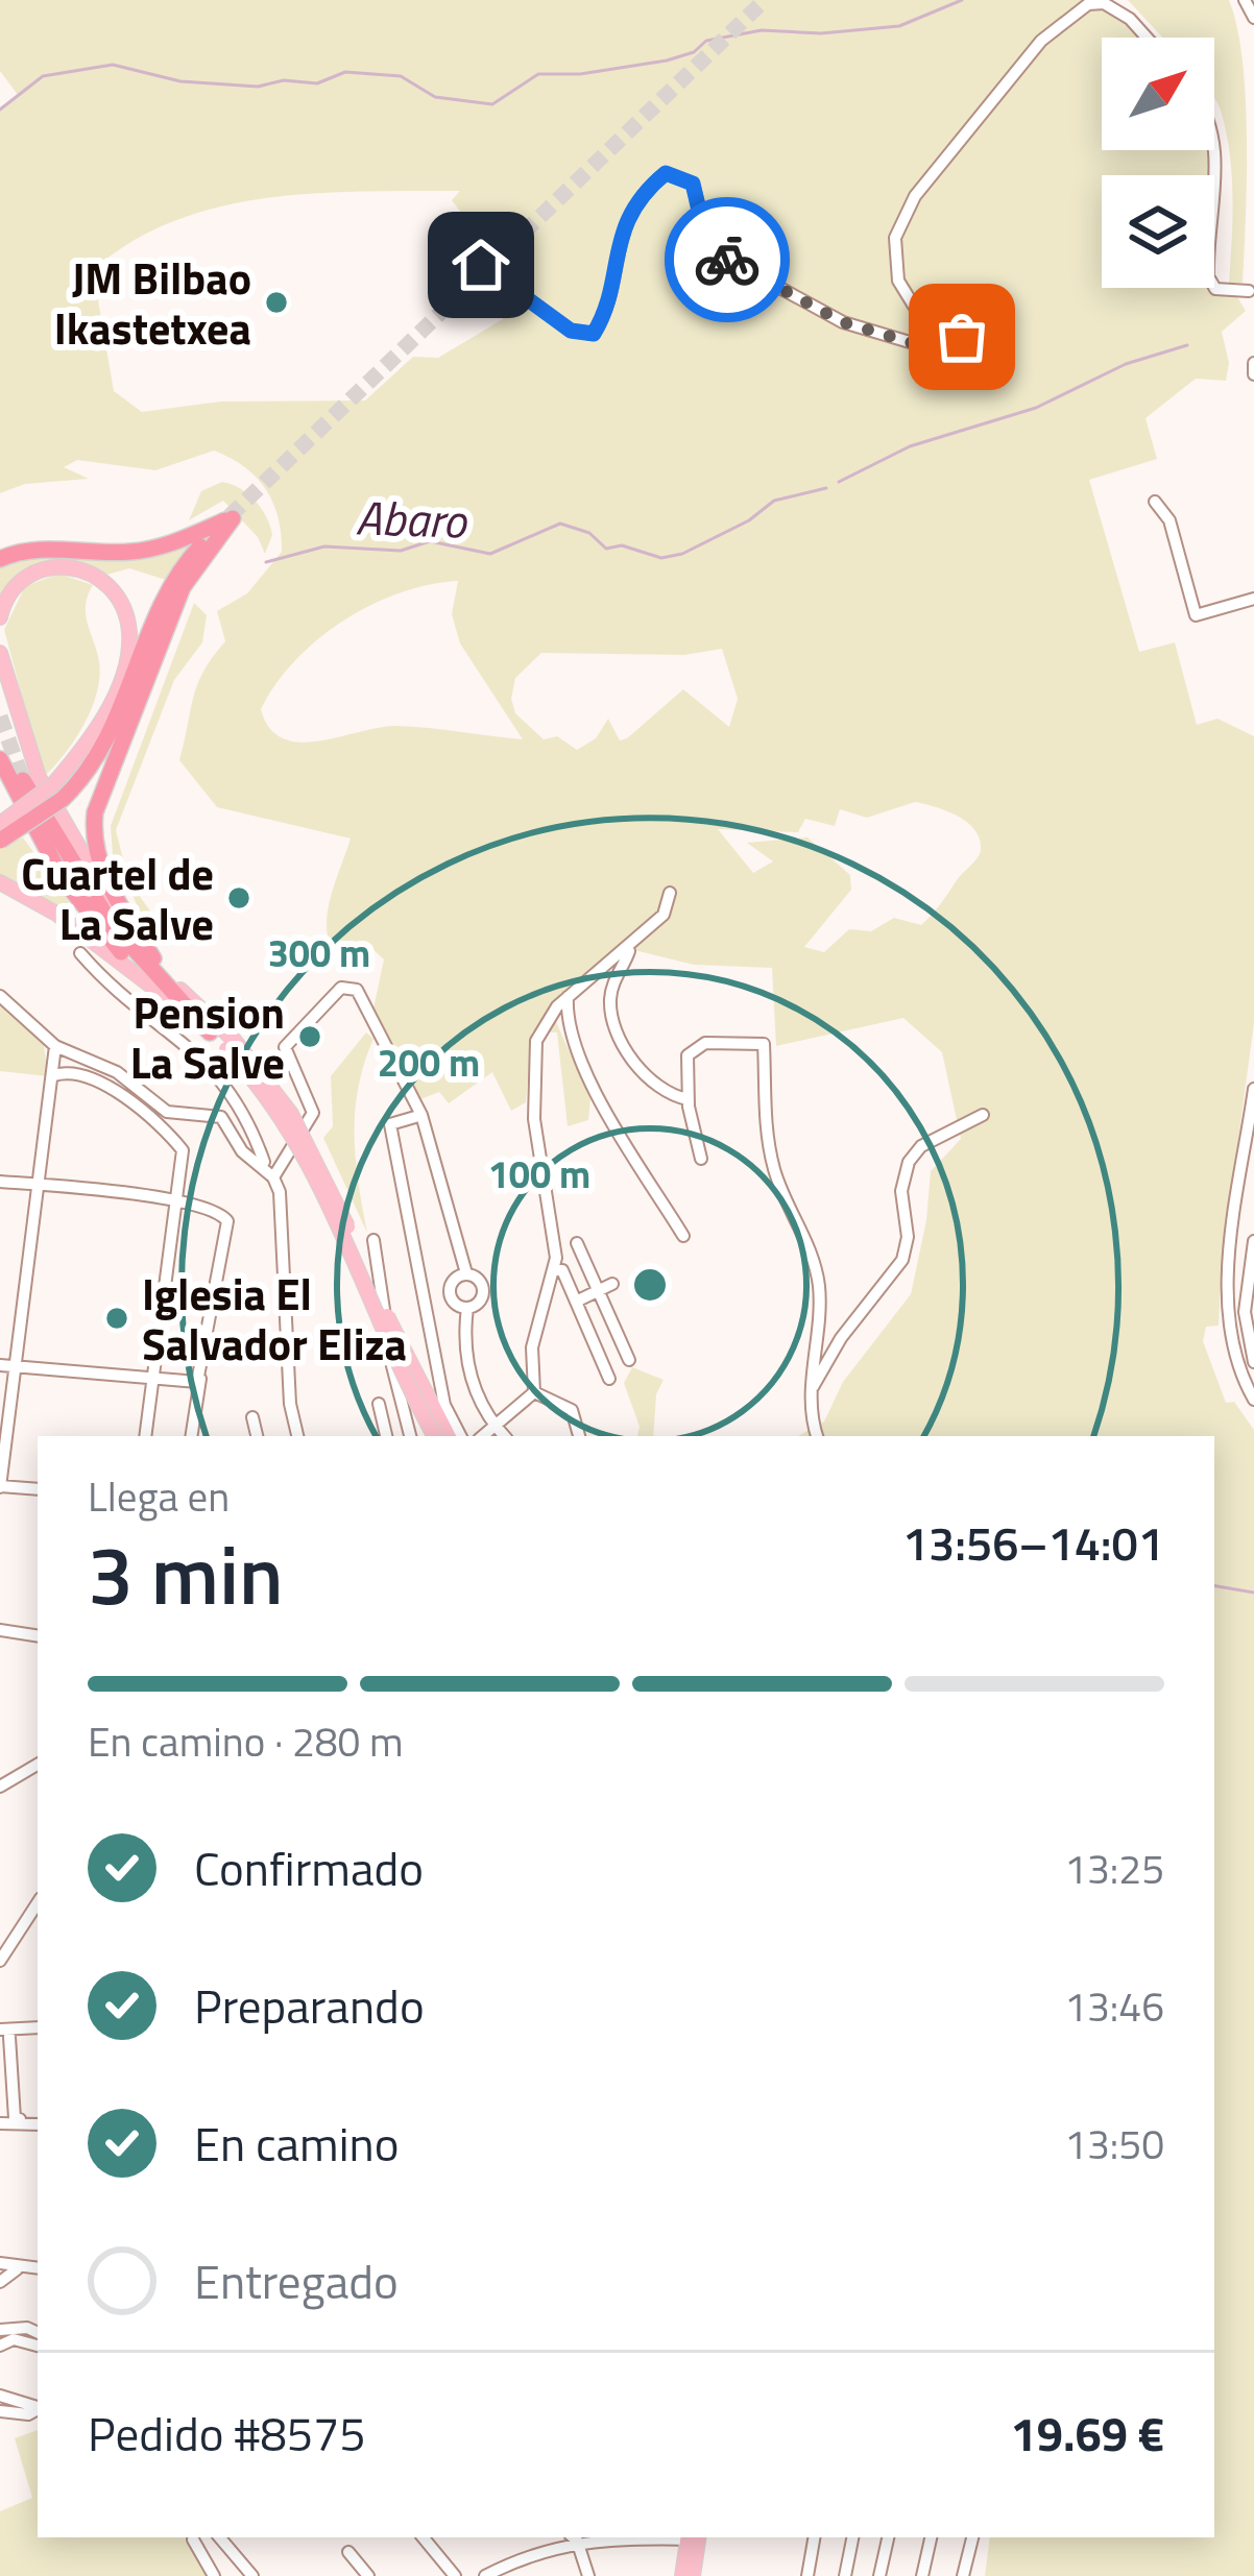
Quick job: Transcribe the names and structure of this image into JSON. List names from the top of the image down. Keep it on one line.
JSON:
{"water":["Abaro"],"places":["JM Bilbao Ikastetxea","Cuartel de La Salve","Pension La Salve","Iglesia El Salvador Eliza"],"north":"top right","page":{"heading":["3 min","Llega en","13:56–14:01"],"panel":["Pedido #8575","19.69 €"],"bar":"En camino · 280 m","list":[["Confirmado","13:25"],["Preparando","13:46"],["En camino","13:50"],"Entregado"]},"rings":["300 m","200 m","100 m"]}
